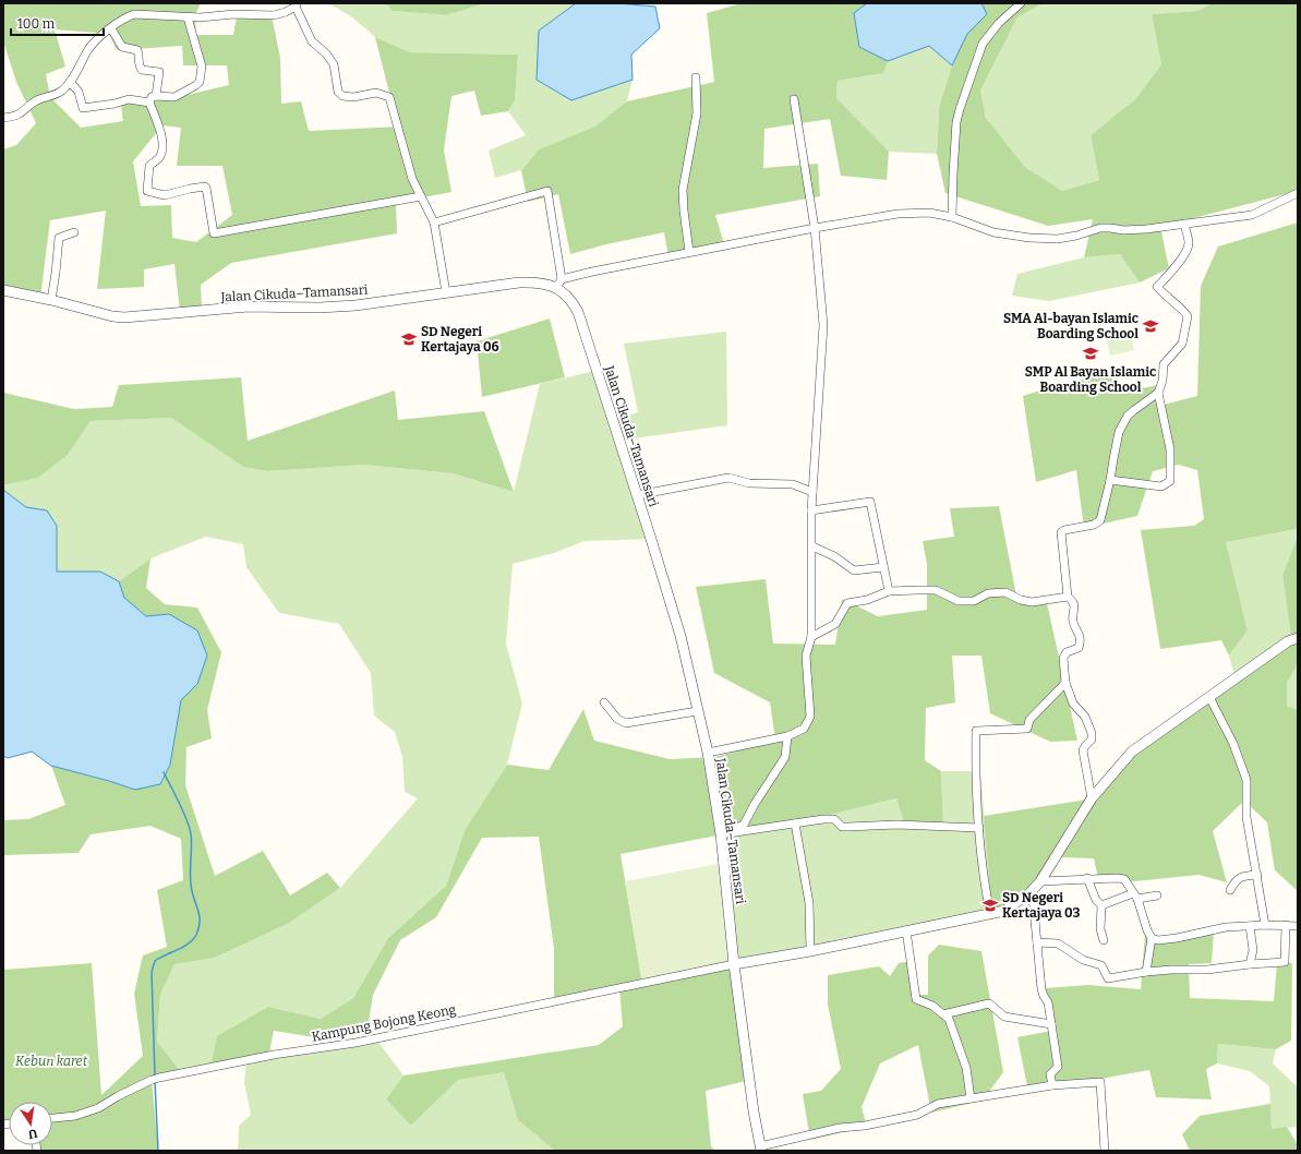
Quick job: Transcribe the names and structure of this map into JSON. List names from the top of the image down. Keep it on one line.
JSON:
{"streets":{"street":["Jalan Cikuda–Tamansari","Kampung Bojong Keong"]},"crossings":[["Jalan Cikuda–Tamansari","Kampung Bojong Keong"]],"parks":["Kebun karet"],"places":{"school or university":["SMA Al-bayan Islamic Boarding School","SD Negeri Kertajaya 06","SMP Al Bayan Islamic Boarding School","SD Negeri Kertajaya 03"]},"scale_bar":"100 m","north":"bottom"}
